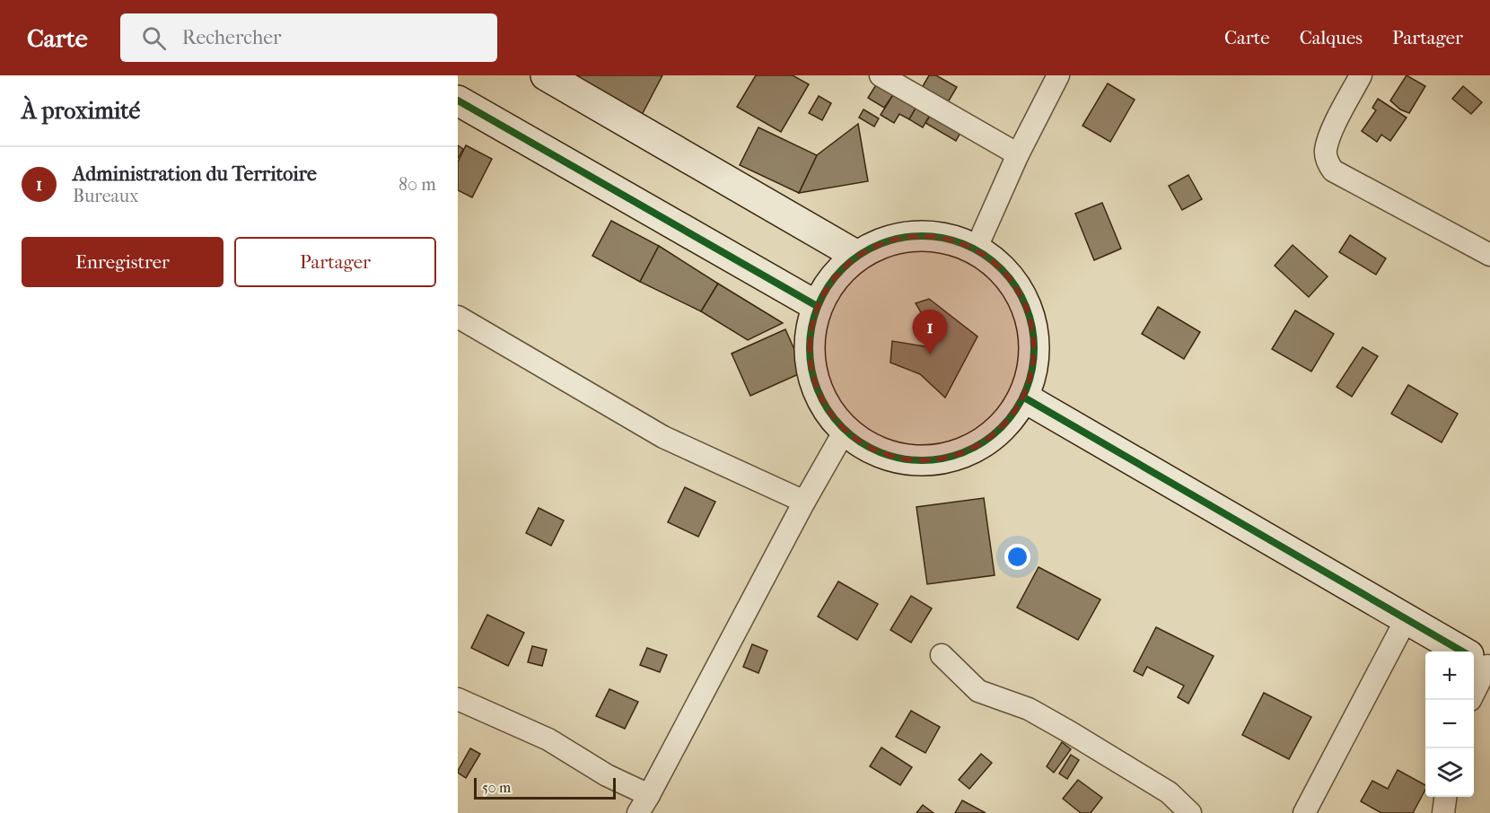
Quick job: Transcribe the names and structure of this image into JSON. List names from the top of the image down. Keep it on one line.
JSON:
{"scale_bar":"50 m","page":{"header":"Carte","search":"Rechercher","nav":["Carte","Calques","Partager"],"heading":"À proximité","list":[{"mark":"1","name":"Administration du Territoire","note":"Bureaux","value":"80 m"}],"buttons":["Enregistrer","Partager"],"pins":"1","map_buttons":["+","−"],"scale":"50 m"}}
